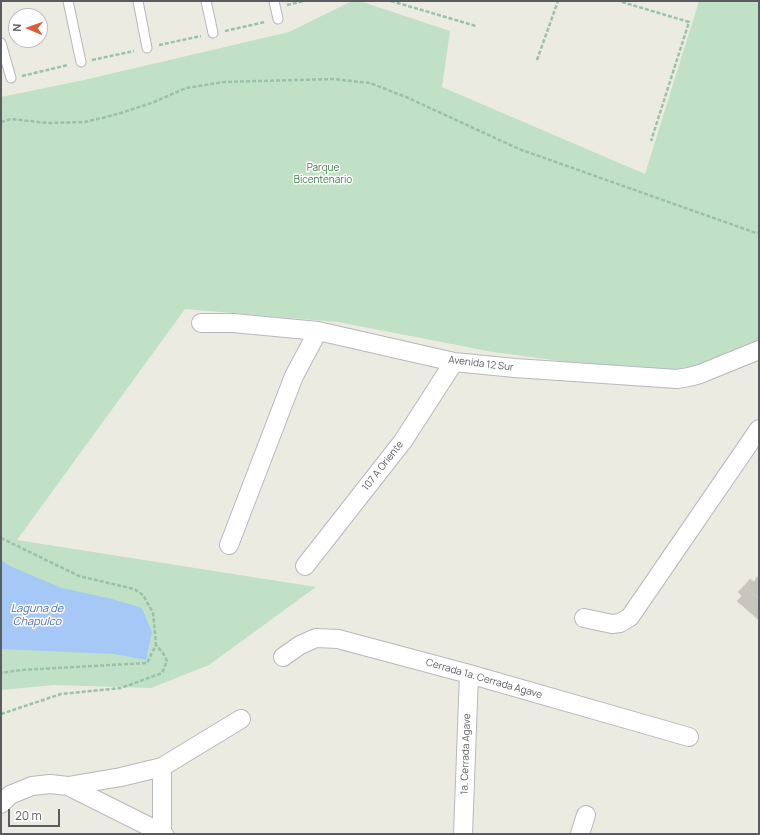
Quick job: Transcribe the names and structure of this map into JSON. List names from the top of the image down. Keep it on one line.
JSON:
{"streets":{"street":["Avenida 12 Sur","107 A Oriente","Cerrada 1a. Cerrada Agave","1a. Cerrada Agave"]},"crossings":[["Avenida 12 Sur","107 A Oriente"],["Cerrada 1a. Cerrada Agave","1a. Cerrada Agave"]],"water":["Laguna de Chapulco"],"parks":["Parque Bicentenario"],"scale_bar":"20 m","north":"left"}
